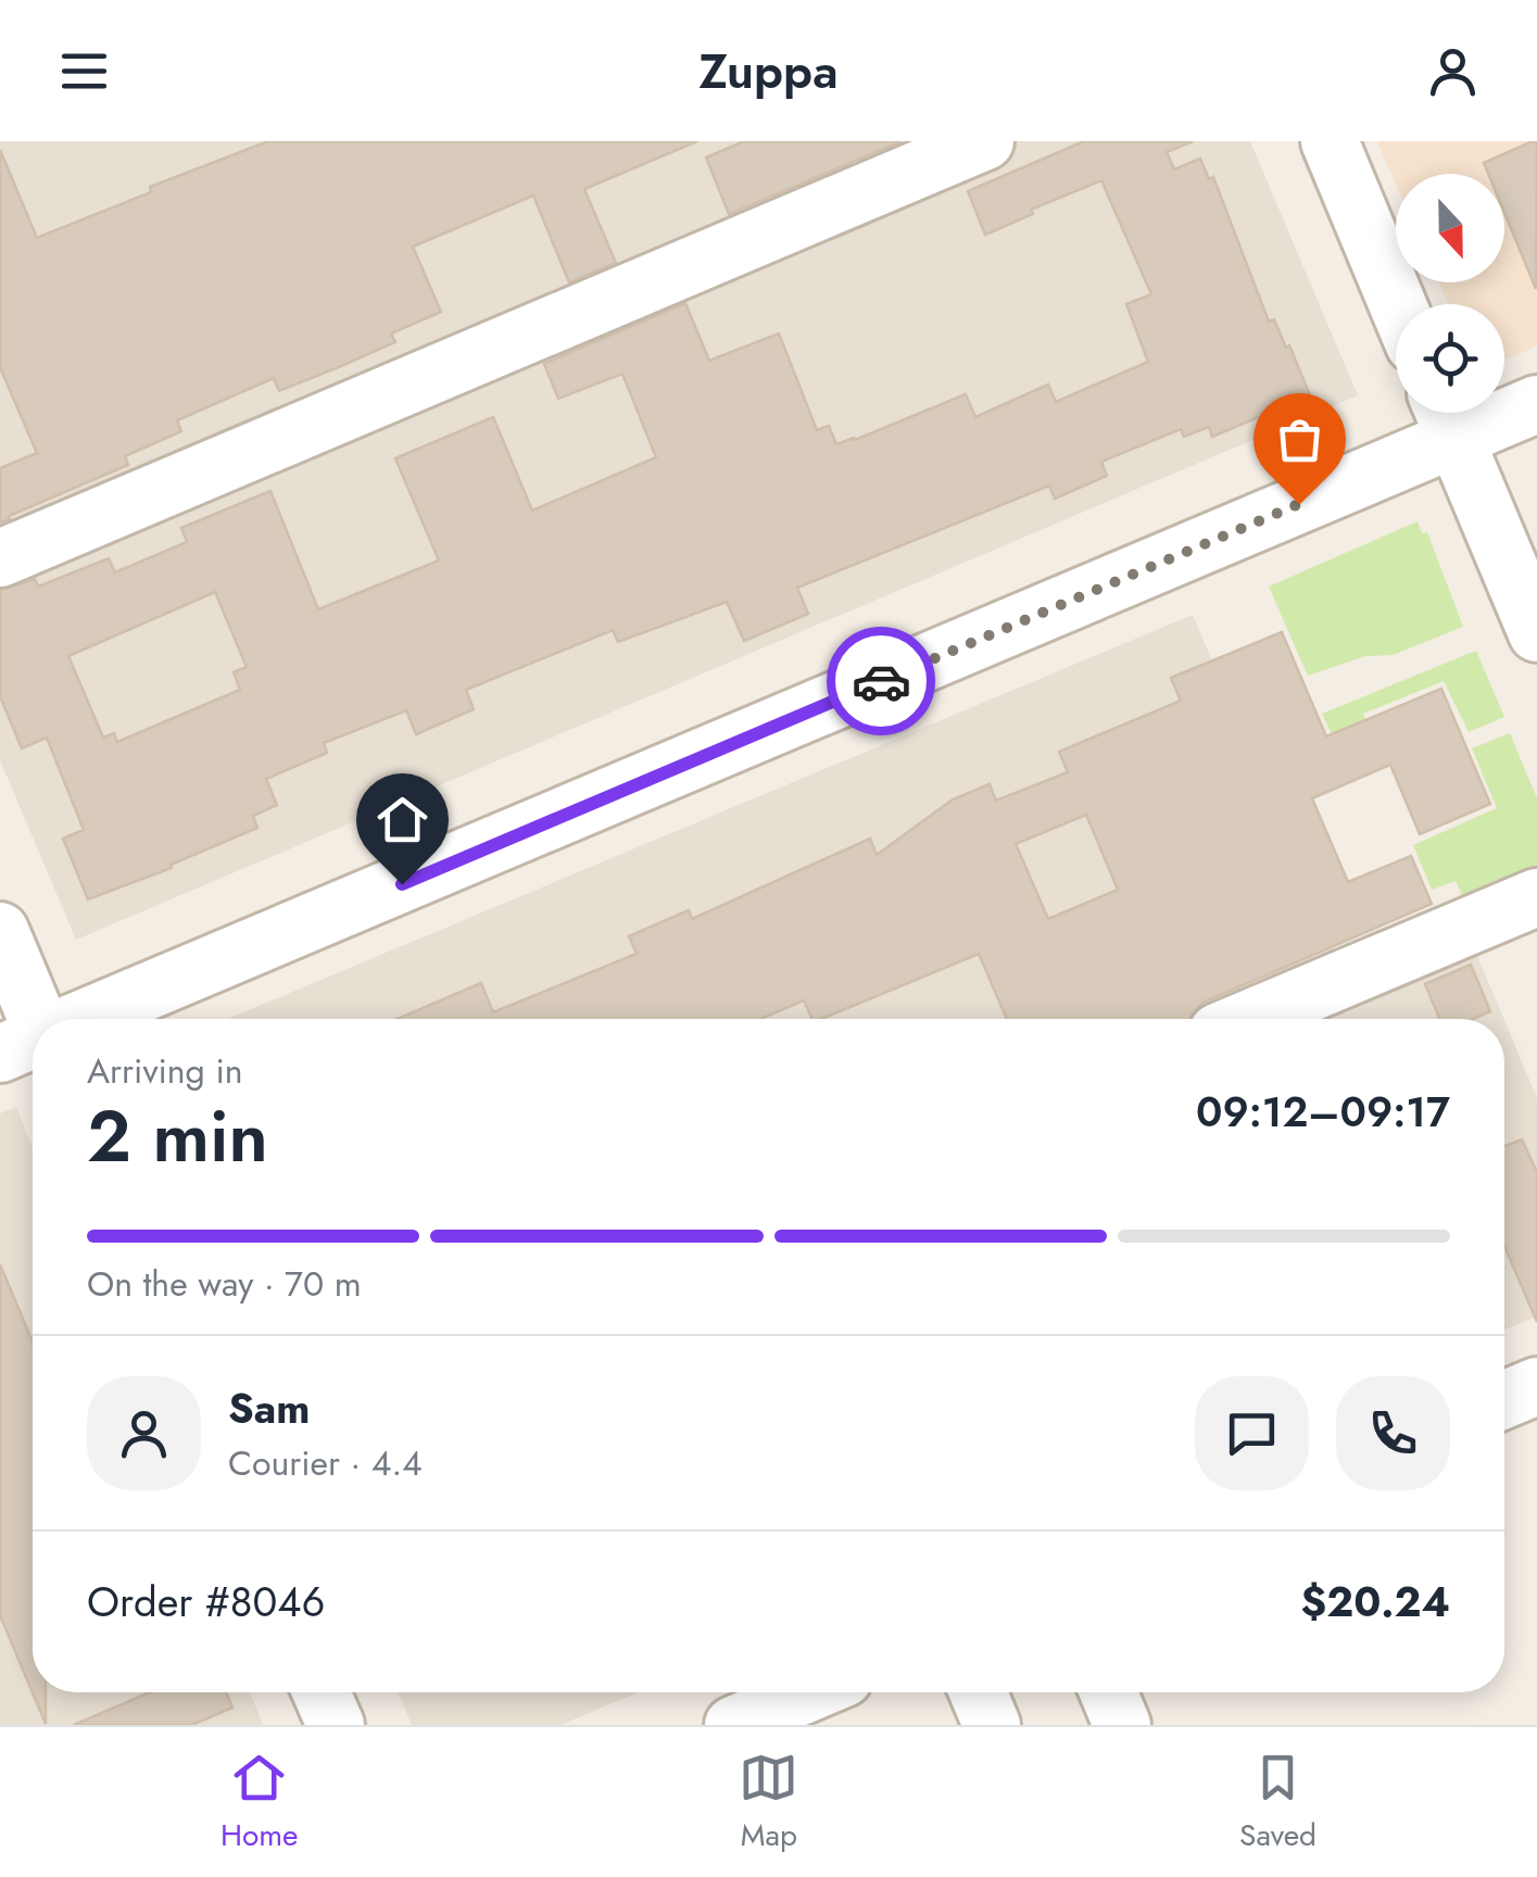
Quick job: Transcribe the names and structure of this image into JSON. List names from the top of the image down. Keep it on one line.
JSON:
{"north":"bottom","page":{"header":"Zuppa","heading":["2 min","Arriving in","09:12–09:17"],"panel":["Sam","Courier · 4.4","Order #8046","$20.24"],"bar":"On the way · 70 m","tabs":["Home","Map","Saved"]}}
